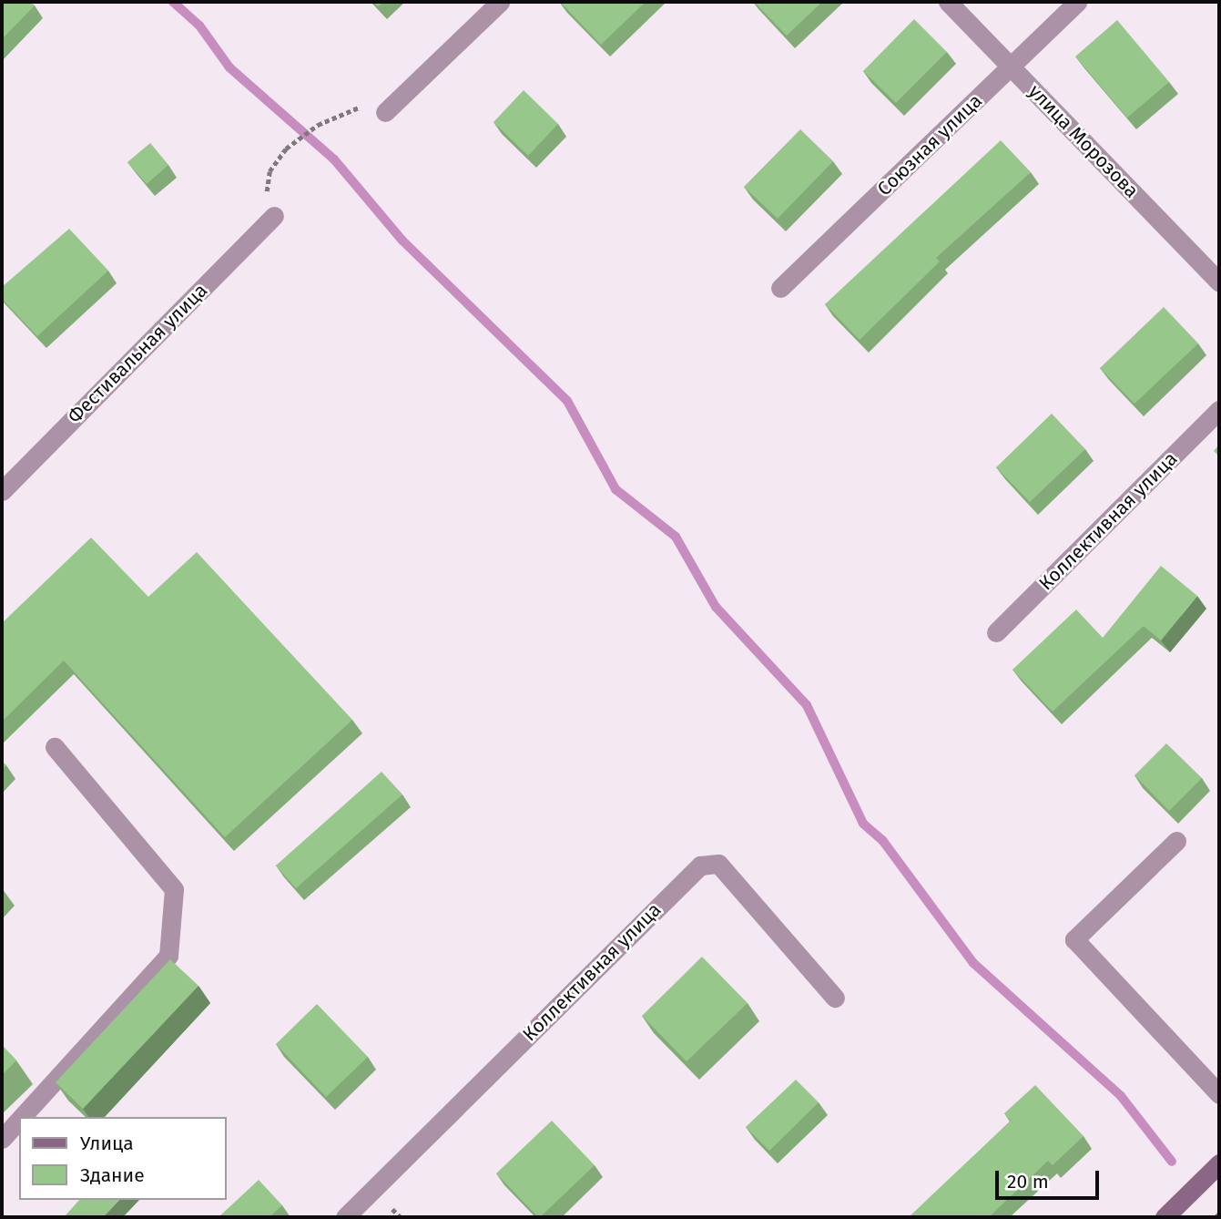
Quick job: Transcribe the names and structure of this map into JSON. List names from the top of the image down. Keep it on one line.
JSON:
{"streets":{"street":["улица Морозова","Союзная улица","Фестивальная улица","Коллективная улица"]},"crossings":[["улица Морозова","Союзная улица"]],"legend":["Улица","Здание"],"scale_bar":"20 m"}
